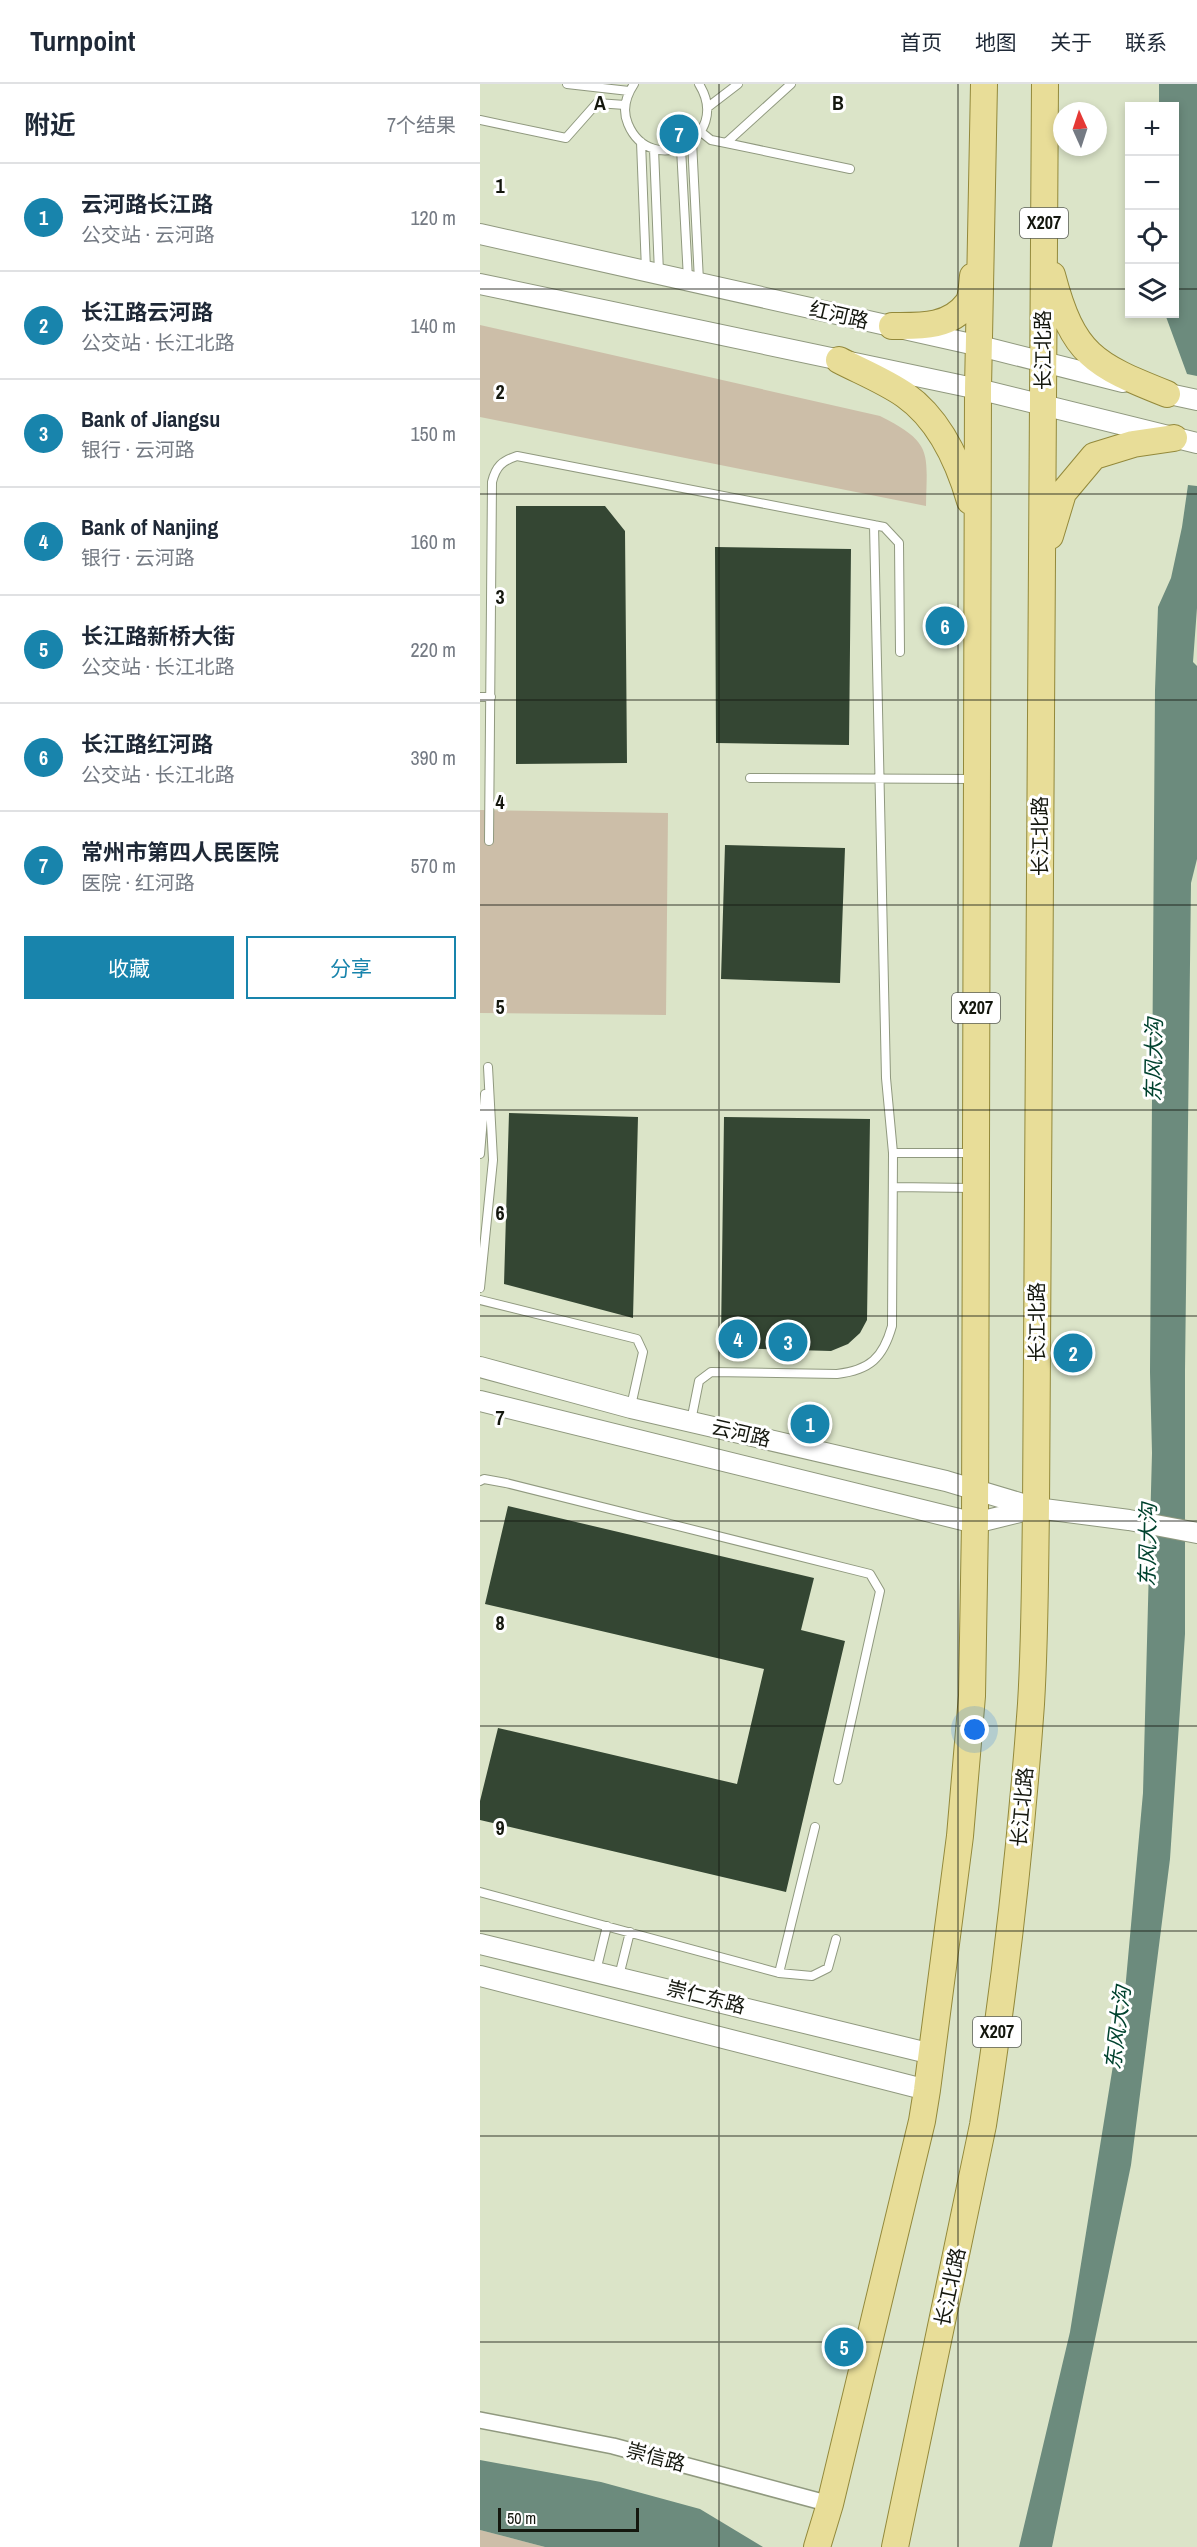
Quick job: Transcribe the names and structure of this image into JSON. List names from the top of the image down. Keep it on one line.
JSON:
{"streets":{"main road":["X207","长江北路"],"street":["红河路","云河路","崇仁东路","崇信路"]},"crossings":[["X207","红河路"],["X207","云河路"],["X207","崇仁东路"],["X207","崇信路"],["红河路","长江北路"],["长江北路","云河路"]],"water":["东风大沟"],"scale_bar":"50 m","north":"top","page":{"header":"Turnpoint","nav":["首页","地图","关于","联系"],"heading":["附近","7个结果"],"map_buttons":["+","−"],"pins":["7","6","4","3","2","1","5"],"list":[{"mark":"1","name":"云河路长江路","note":"公交站 · 云河路","value":"120 m"},{"mark":"2","name":"长江路云河路","note":"公交站 · 长江北路","value":"140 m"},{"mark":"3","name":"Bank of Jiangsu","note":"银行 · 云河路","value":"150 m"},{"mark":"4","name":"Bank of Nanjing","note":"银行 · 云河路","value":"160 m"},{"mark":"5","name":"长江路新桥大街","note":"公交站 · 长江北路","value":"220 m"},{"mark":"6","name":"长江路红河路","note":"公交站 · 长江北路","value":"390 m"},{"mark":"7","name":"常州市第四人民医院","note":"医院 · 红河路","value":"570 m"}],"buttons":["收藏","分享"],"scale":"50 m"},"grid":{"columns":["A","B"],"rows":["1","2","3","4","5","6","7","8","9"]}}
